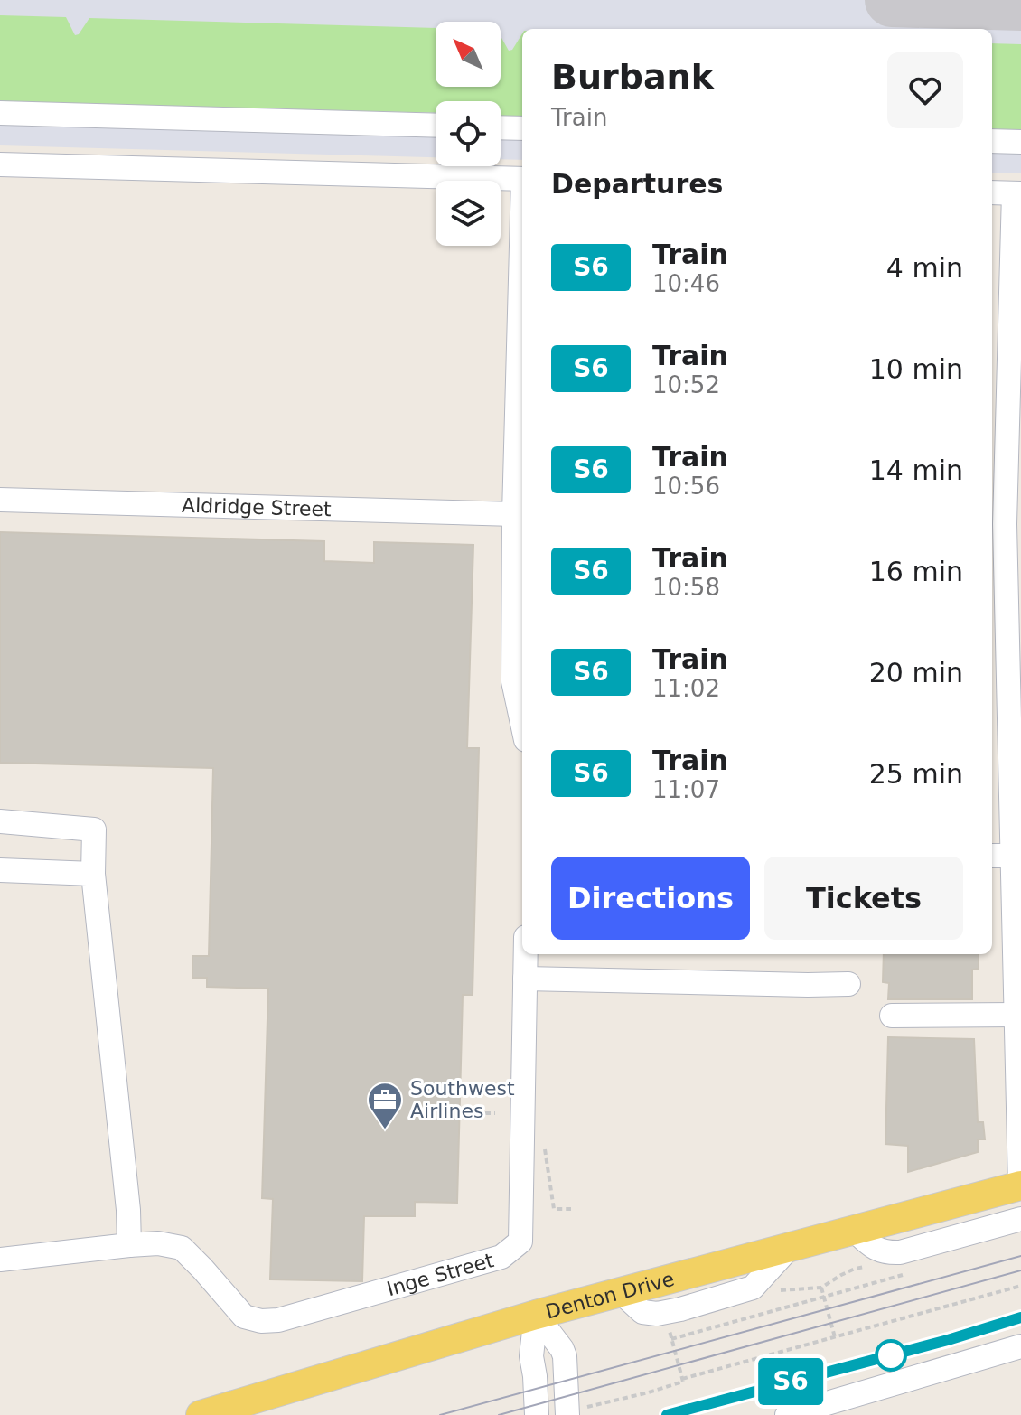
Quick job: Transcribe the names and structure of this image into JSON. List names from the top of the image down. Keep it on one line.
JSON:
{"streets":{"main road":["Denton Drive"],"street":["Aldridge Street","Inge Street"]},"places":{"office":["Southwest Airlines"]},"north":"top left","page":{"on_map":"S6","heading":[["Burbank","Train"],"Departures"],"list":[{"mark":"S6","name":"Train","note":"10:46","value":"4 min"},{"mark":"S6","name":"Train","note":"10:52","value":"10 min"},{"mark":"S6","name":"Train","note":"10:56","value":"14 min"},{"mark":"S6","name":"Train","note":"10:58","value":"16 min"},{"mark":"S6","name":"Train","note":"11:02","value":"20 min"},{"mark":"S6","name":"Train","note":"11:07","value":"25 min"}],"buttons":["Directions","Tickets"]}}
